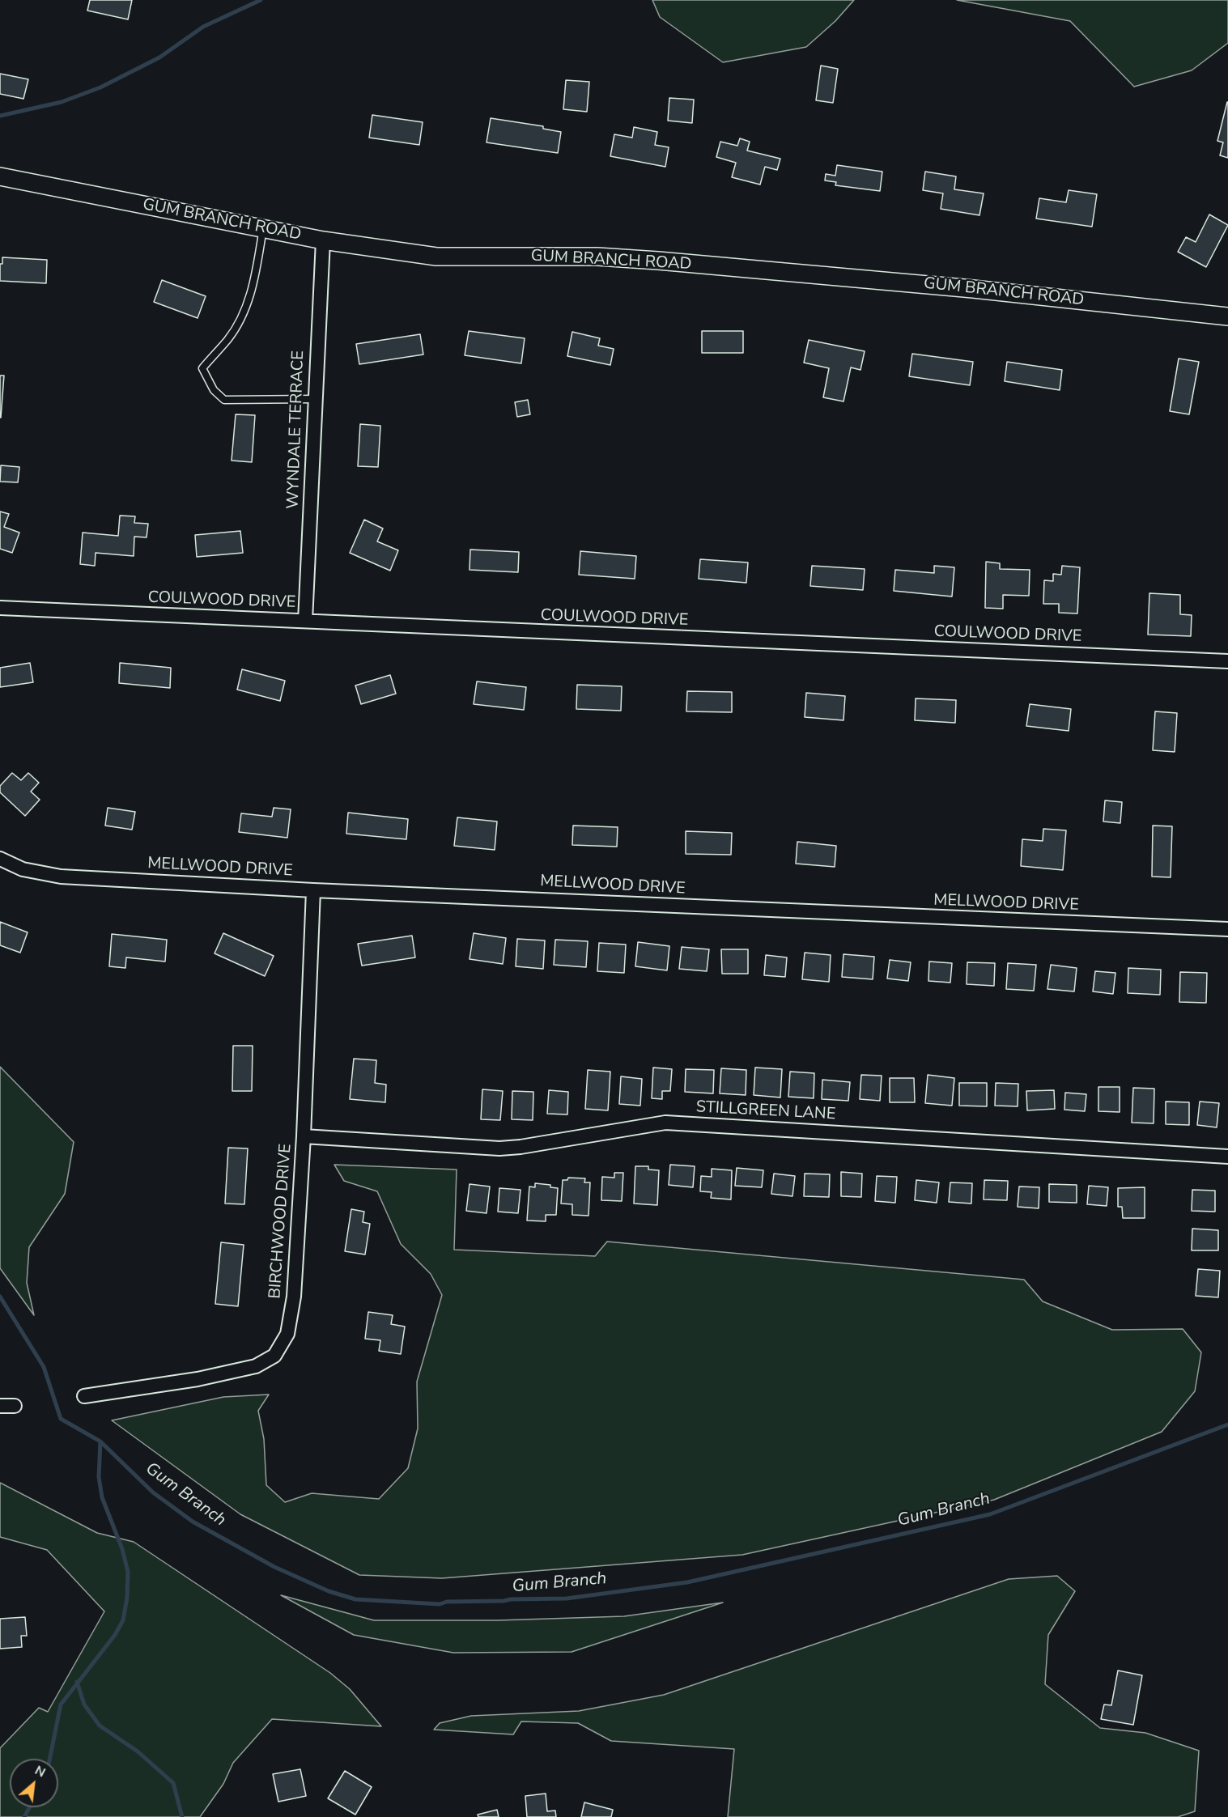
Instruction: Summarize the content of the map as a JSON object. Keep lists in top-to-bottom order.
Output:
{
  "streets": {
    "street": [
      "GUM BRANCH ROAD",
      "WYNDALE TERRACE",
      "COULWOOD DRIVE",
      "MELLWOOD DRIVE",
      "STILLGREEN LANE",
      "BIRCHWOOD DRIVE"
    ]
  },
  "crossings": [
    ["GUM BRANCH ROAD", "WYNDALE TERRACE"],
    ["WYNDALE TERRACE", "COULWOOD DRIVE"],
    ["MELLWOOD DRIVE", "BIRCHWOOD DRIVE"],
    ["STILLGREEN LANE", "BIRCHWOOD DRIVE"]
  ],
  "water": ["Gum Branch"],
  "north": "top right"
}
